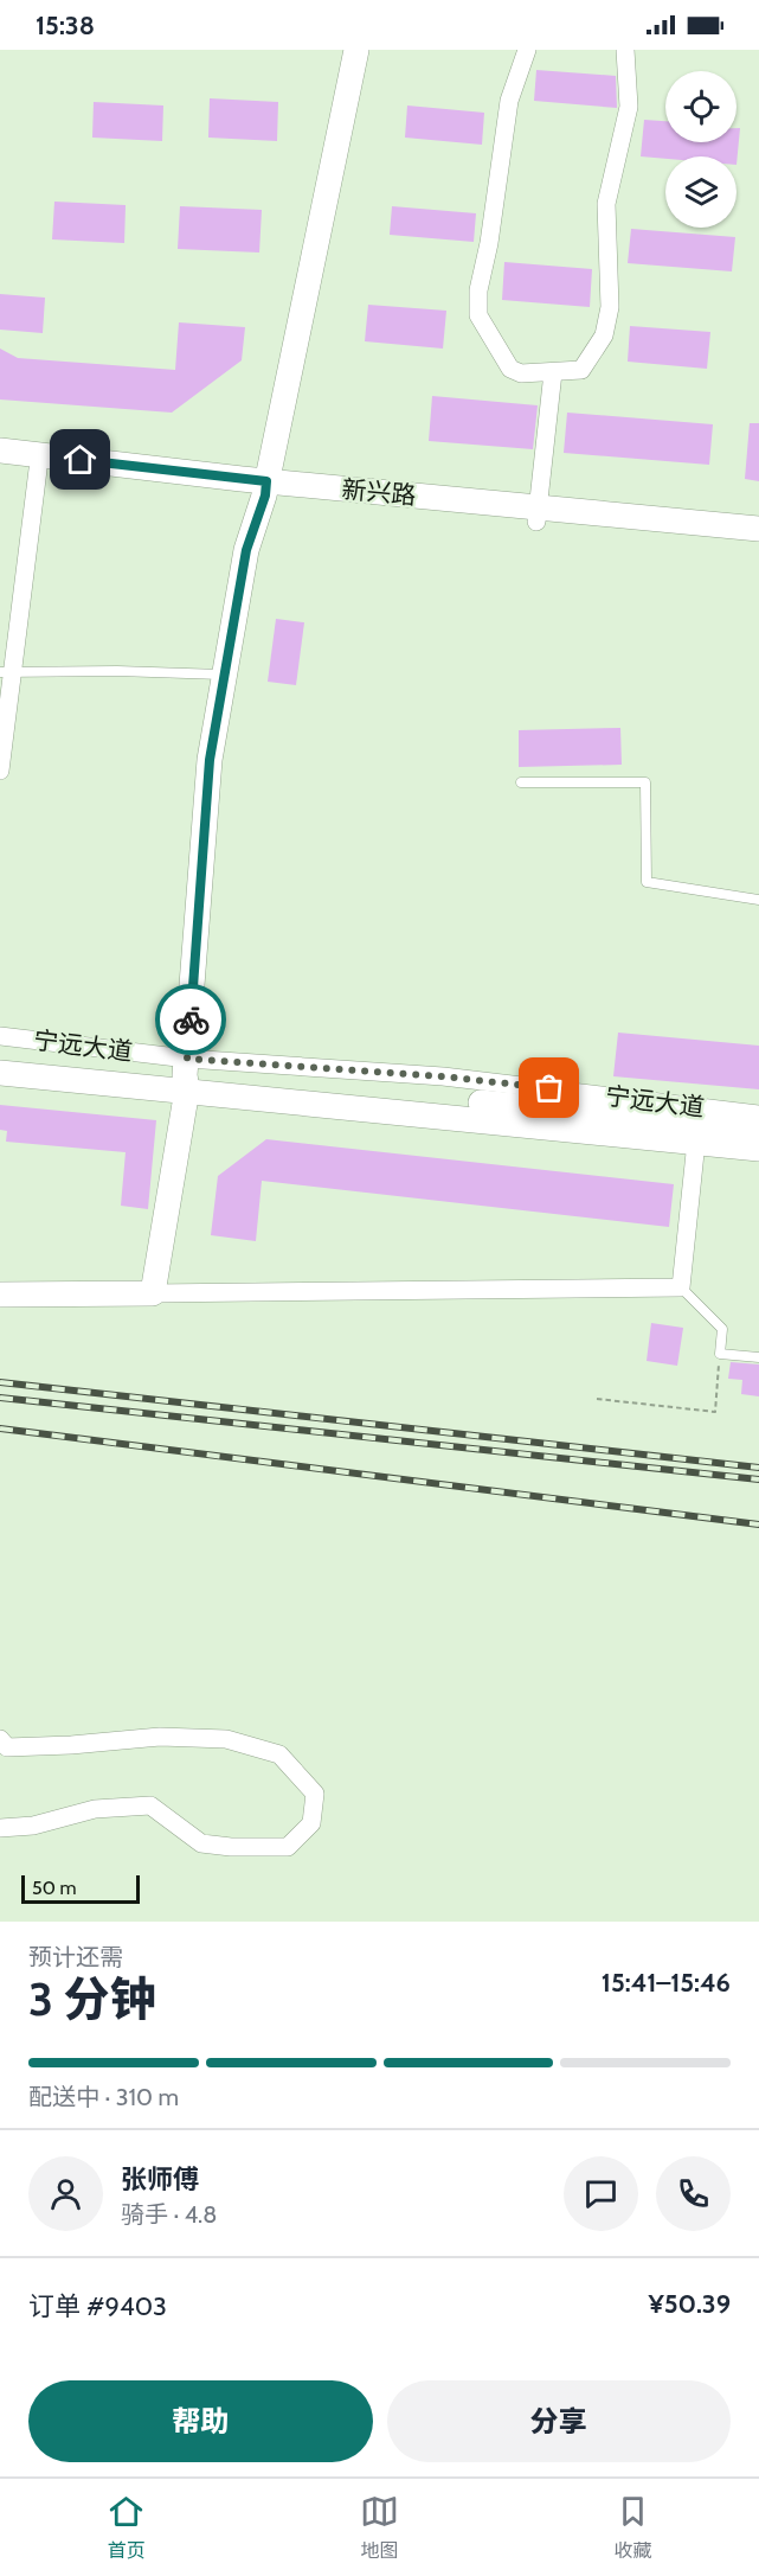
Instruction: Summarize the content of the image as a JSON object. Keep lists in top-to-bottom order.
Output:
{
  "streets": {
    "main road": ["新兴路", "宁远大道"]
  },
  "scale_bar": "50 m",
  "page": {
    "status": "15:38",
    "scale": "50 m",
    "heading": ["3 分钟", "预计还需", "15:41–15:46"],
    "panel": [
      "张师傅",
      "骑手 · 4.8",
      "订单 #9403",
      "¥50.39"
    ],
    "bar": "配送中 · 310 m",
    "buttons": ["帮助", "分享"],
    "tabs": ["首页", "地图", "收藏"]
  }
}
